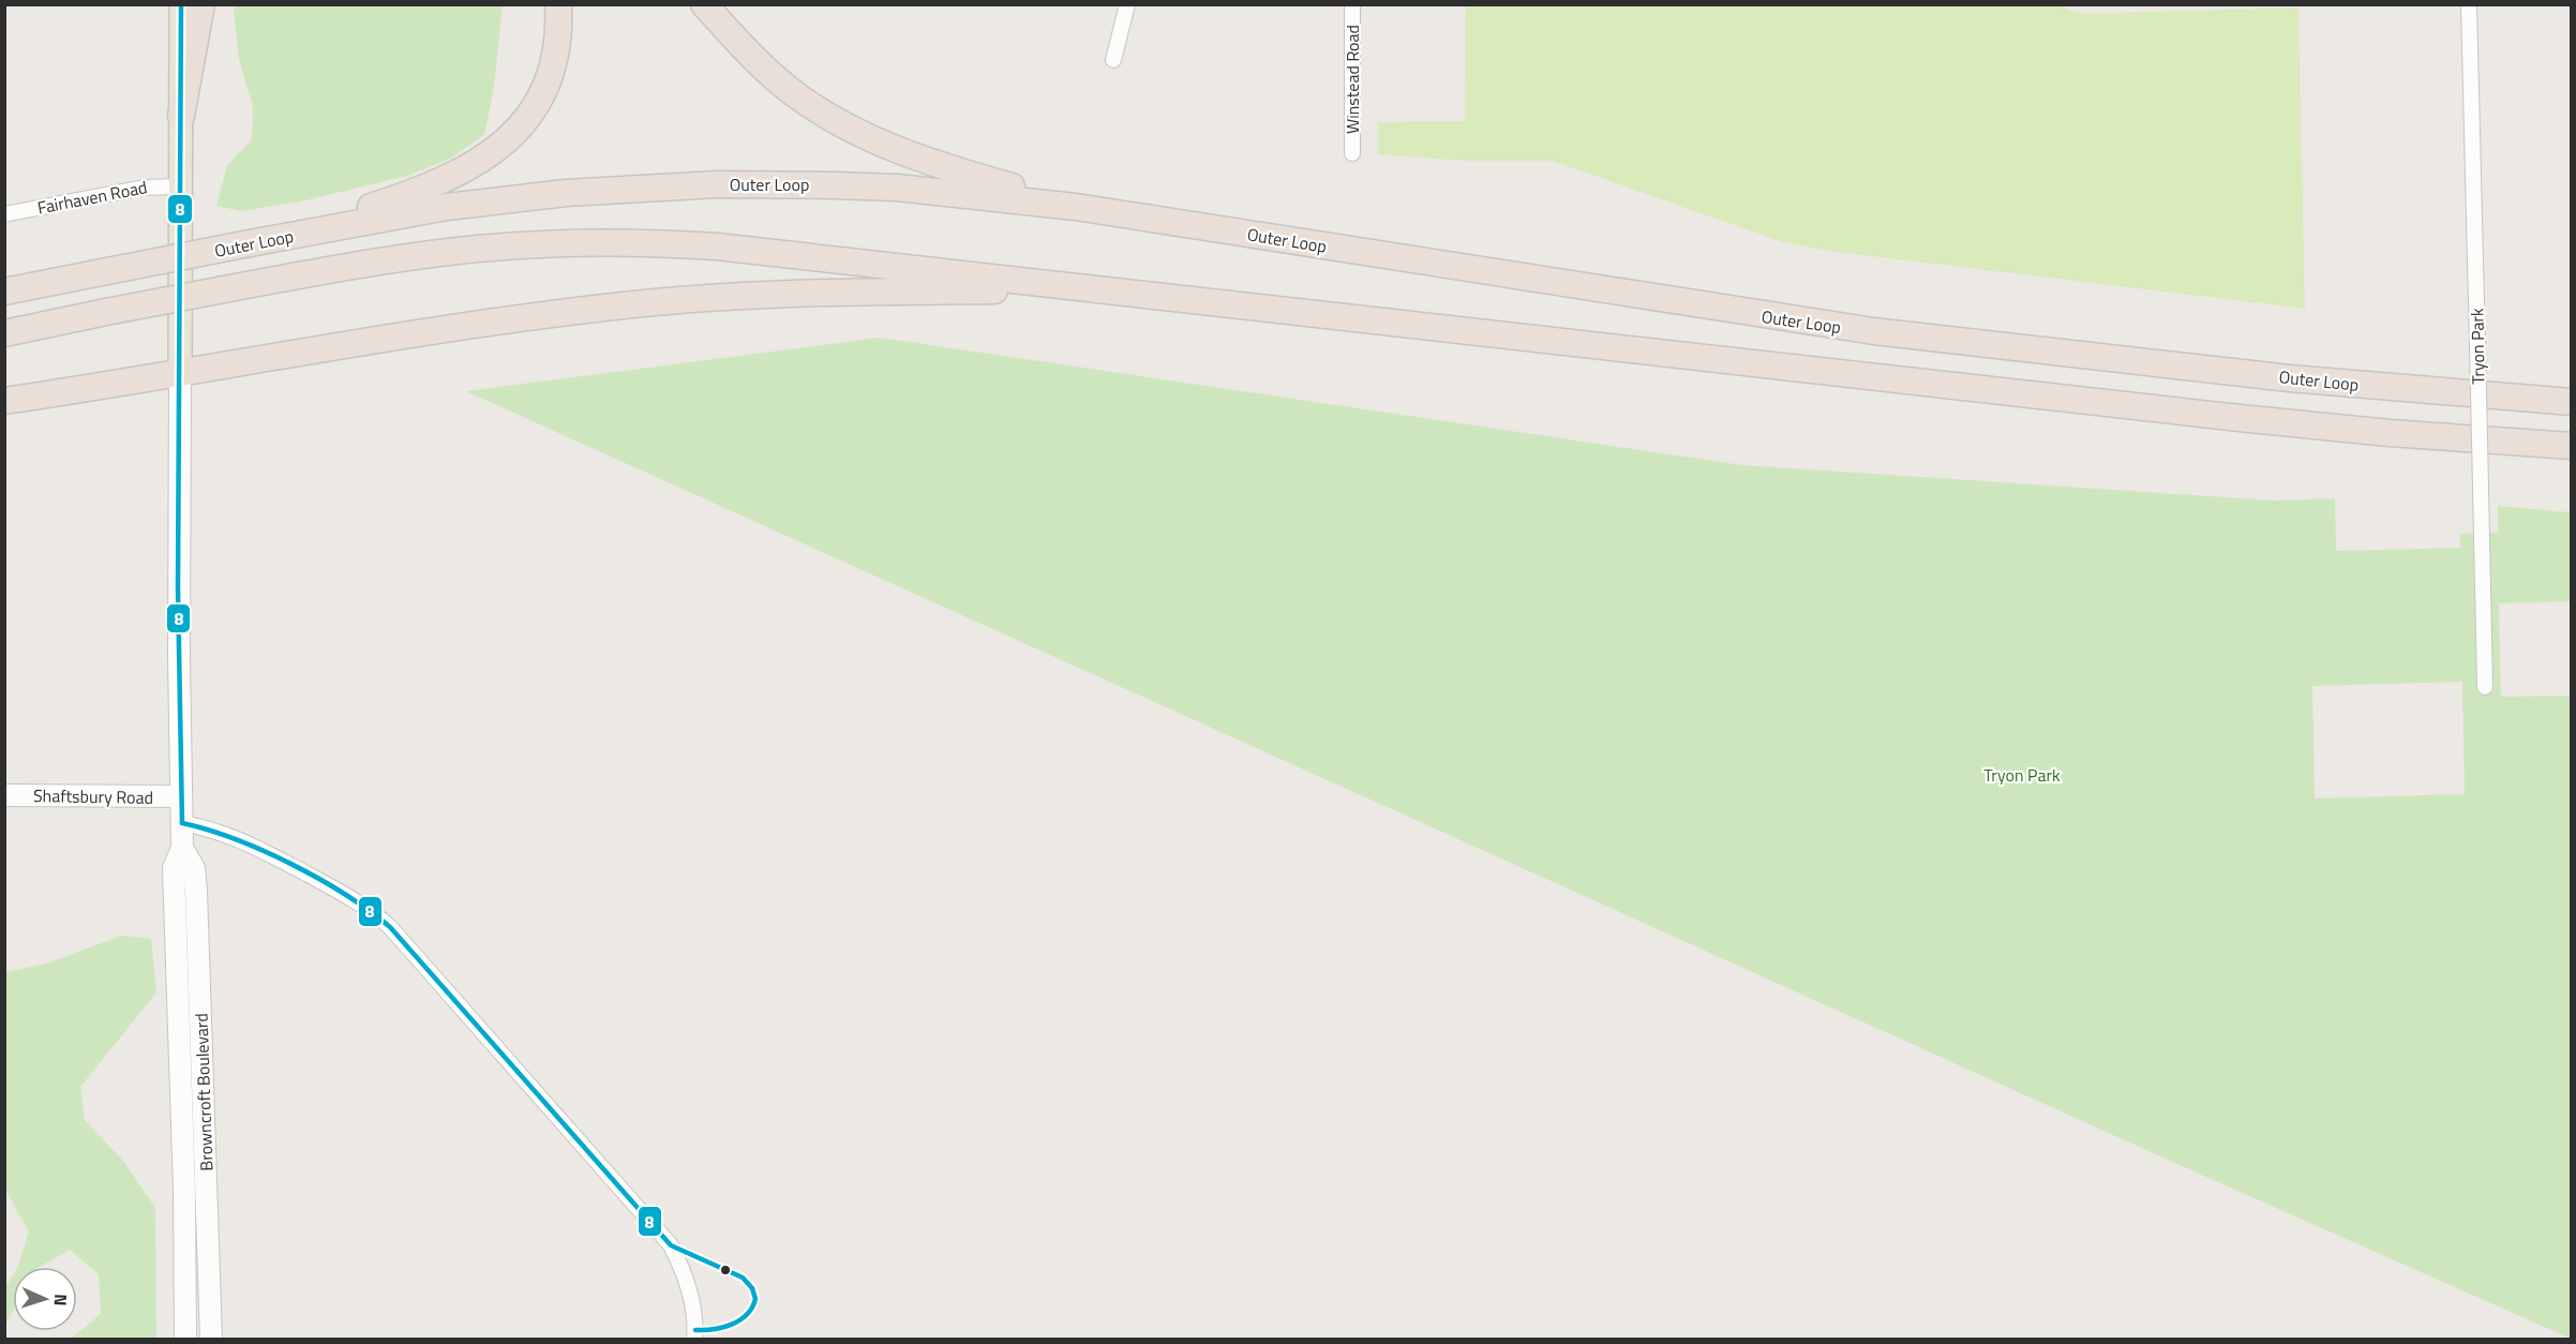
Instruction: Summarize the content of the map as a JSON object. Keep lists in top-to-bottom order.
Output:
{
  "streets": {
    "highway": ["Outer Loop"],
    "main road": ["Shaftsbury Road", "Browncroft Boulevard"],
    "street": ["Winstead Road", "Fairhaven Road", "Tryon Park"]
  },
  "crossings": [
    ["Fairhaven Road", "Browncroft Boulevard"],
    ["Shaftsbury Road", "Browncroft Boulevard"]
  ],
  "parks": ["Tryon Park"],
  "lines": ["transit line 8"],
  "north": "right"
}
